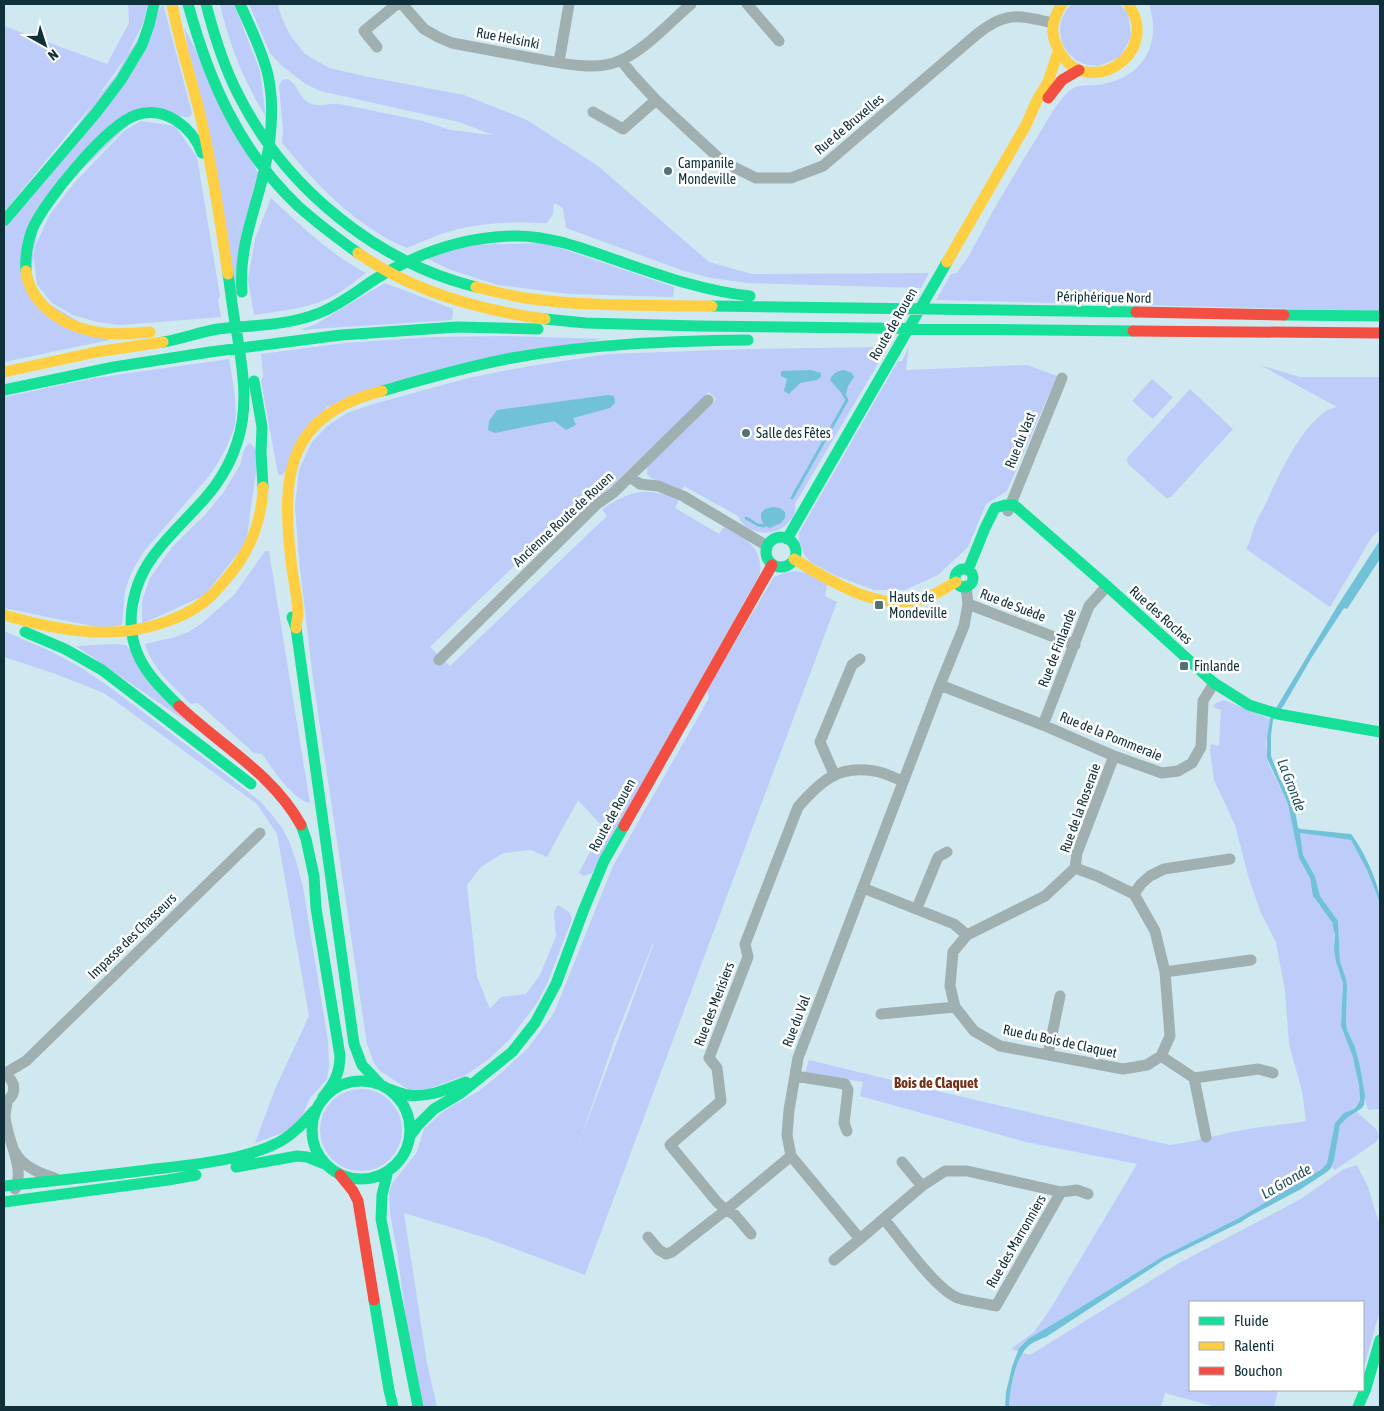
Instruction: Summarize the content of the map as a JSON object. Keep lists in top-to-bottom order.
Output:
{
  "streets": {
    "main road": ["Périphérique Nord", "Route de Rouen", "Rue des Roches"],
    "street": [
      "Rue Helsinki",
      "Rue de Bruxelles",
      "Rue du Vast",
      "Ancienne Route de Rouen",
      "Rue de Suède",
      "Rue de Finlande",
      "Rue de la Pommeraie",
      "Rue de la Roseraie",
      "Impasse des Chasseurs",
      "Rue des Merisiers",
      "Rue du Val",
      "Rue du Bois de Claquet",
      "Rue des Marronniers"
    ]
  },
  "crossings": [
    ["Rue Helsinki", "Rue de Bruxelles"],
    ["Rue du Vast", "Rue des Roches"],
    ["Rue de Suède", "Rue de Finlande"],
    ["Rue de Suède", "Rue du Val"],
    ["Rue des Roches", "Rue de Finlande"],
    ["Rue des Roches", "Rue de la Pommeraie"],
    ["Rue de Finlande", "Rue de la Pommeraie"],
    ["Rue de la Pommeraie", "Rue de la Roseraie"],
    ["Rue de la Pommeraie", "Rue du Val"],
    ["Rue de la Roseraie", "Rue du Bois de Claquet"],
    ["Rue des Merisiers", "Rue du Val"]
  ],
  "districts": ["Bois de Claquet"],
  "water": ["La Gronde"],
  "places": {
    "other": ["Campanile Mondeville", "Salle des Fêtes"],
    "transit": ["Hauts de Mondeville", "Finlande"]
  },
  "legend": ["Fluide", "Ralenti", "Bouchon"],
  "north": "bottom right"
}
